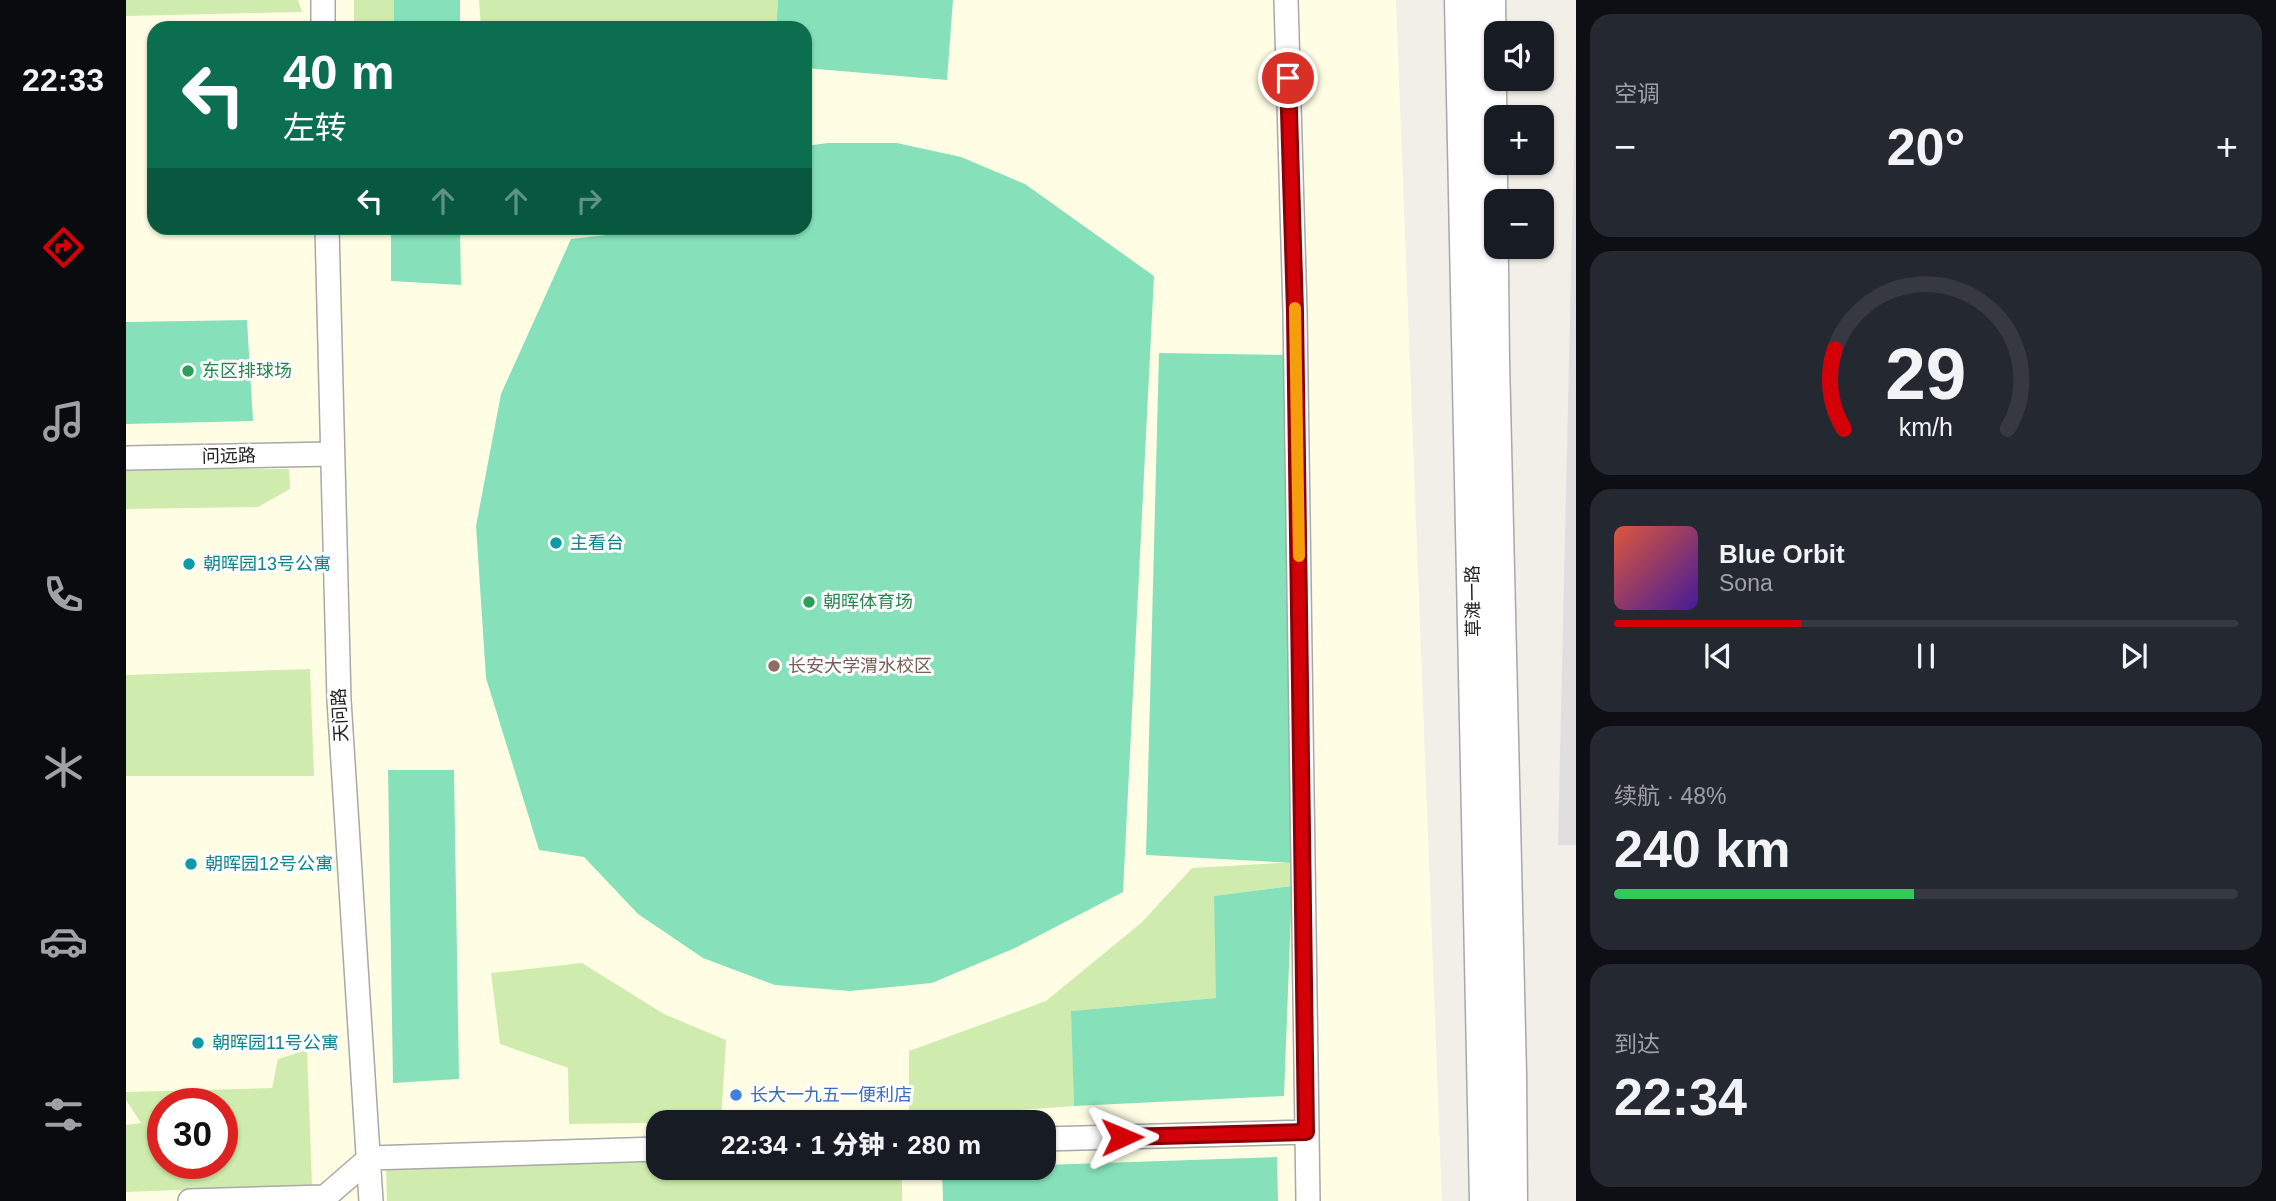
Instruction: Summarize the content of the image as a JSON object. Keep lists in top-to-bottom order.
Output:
{
  "streets": {
    "street": ["问远路", "草滩一路", "天问路"]
  },
  "crossings": [
    ["问远路", "天问路"]
  ],
  "places": [
    "东区排球场",
    "主看台",
    "朝晖园13号公寓",
    "朝晖体育场",
    "长安大学渭水校区",
    "朝晖园12号公寓",
    "朝晖园11号公寓",
    "长大一九五一便利店"
  ],
  "page": {
    "tabs": "22:33",
    "tile": [
      "空调",
      ["续航 · 48%", "240 km"],
      ["到达", "22:34"]
    ],
    "map_buttons": ["+", "−"],
    "turn": ["40 m", "左转"],
    "heat": ["−", "20°", "+"],
    "song": ["Blue Orbit", "Sona"],
    "limit": "30",
    "trip": "22:34 · 1 分钟 · 280 m",
    "gauge": ["29", "km/h"]
  }
}
